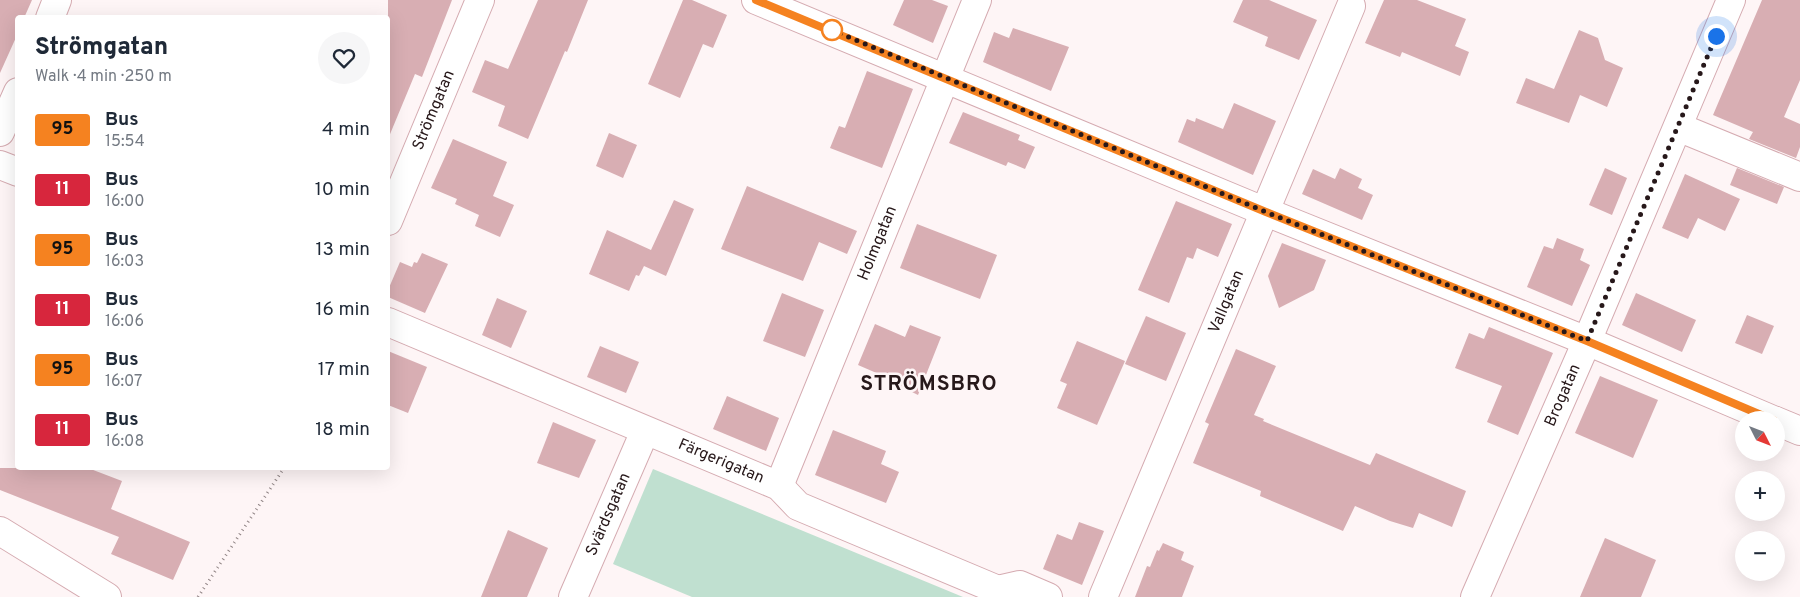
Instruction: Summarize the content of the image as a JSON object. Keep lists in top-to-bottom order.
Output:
{
  "streets": {
    "street": [
      "Strömgatan",
      "Holmgatan",
      "Vallgatan",
      "Brogatan",
      "Färgerigatan",
      "Svärdsgatan"
    ]
  },
  "crossings": [
    ["Holmgatan", "Färgerigatan"],
    ["Färgerigatan", "Svärdsgatan"]
  ],
  "districts": ["STRÖMSBRO"],
  "lines": ["bus line 95"],
  "north": "bottom right",
  "page": {
    "heading": ["Strömgatan", "Walk · 4 min · 250 m"],
    "list": [
      {
        "mark": "95",
        "name": "Bus",
        "note": "15:54",
        "value": "4 min"
      },
      {
        "mark": "11",
        "name": "Bus",
        "note": "16:00",
        "value": "10 min"
      },
      {
        "mark": "95",
        "name": "Bus",
        "note": "16:03",
        "value": "13 min"
      },
      {
        "mark": "11",
        "name": "Bus",
        "note": "16:06",
        "value": "16 min"
      },
      {
        "mark": "95",
        "name": "Bus",
        "note": "16:07",
        "value": "17 min"
      },
      {
        "mark": "11",
        "name": "Bus",
        "note": "16:08",
        "value": "18 min"
      }
    ],
    "map_buttons": ["+", "−"]
  }
}
